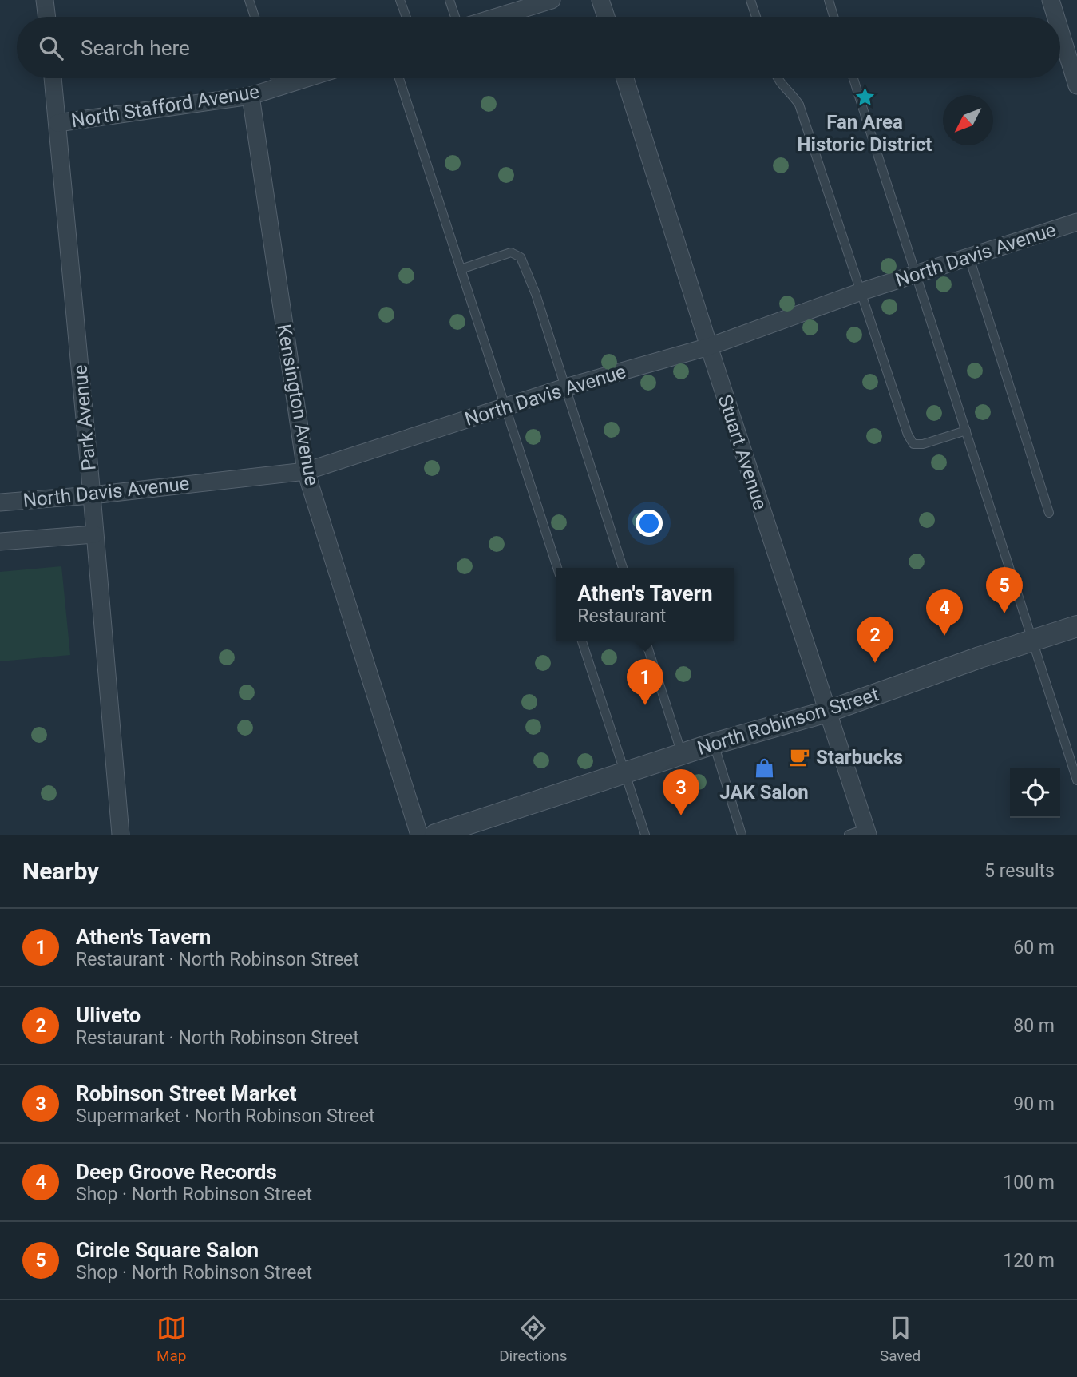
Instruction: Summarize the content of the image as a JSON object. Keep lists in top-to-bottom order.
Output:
{
  "streets": {
    "street": [
      "North Stafford Avenue",
      "North Davis Avenue",
      "Kensington Avenue",
      "Park Avenue",
      "Stuart Avenue",
      "North Robinson Street"
    ]
  },
  "crossings": [
    ["North Stafford Avenue", "Kensington Avenue"],
    ["North Stafford Avenue", "Park Avenue"],
    ["North Davis Avenue", "Kensington Avenue"],
    ["North Davis Avenue", "Park Avenue"],
    ["North Davis Avenue", "Stuart Avenue"],
    ["Stuart Avenue", "North Robinson Street"]
  ],
  "places": {
    "place": ["Fan Area Historic District"],
    "cafe": ["Starbucks"],
    "shop": ["JAK Salon"]
  },
  "north": "bottom left",
  "page": {
    "search": "Search here",
    "pins": [
      "5",
      "4",
      "2",
      "1",
      "3"
    ],
    "popup": ["Athen's Tavern", "Restaurant"],
    "heading": ["Nearby", "5 results"],
    "list": [
      {
        "mark": "1",
        "name": "Athen's Tavern",
        "note": "Restaurant · North Robinson Street",
        "value": "60 m"
      },
      {
        "mark": "2",
        "name": "Uliveto",
        "note": "Restaurant · North Robinson Street",
        "value": "80 m"
      },
      {
        "mark": "3",
        "name": "Robinson Street Market",
        "note": "Supermarket · North Robinson Street",
        "value": "90 m"
      },
      {
        "mark": "4",
        "name": "Deep Groove Records",
        "note": "Shop · North Robinson Street",
        "value": "100 m"
      },
      {
        "mark": "5",
        "name": "Circle Square Salon",
        "note": "Shop · North Robinson Street",
        "value": "120 m"
      }
    ],
    "nav": ["Map", "Directions", "Saved"]
  }
}
